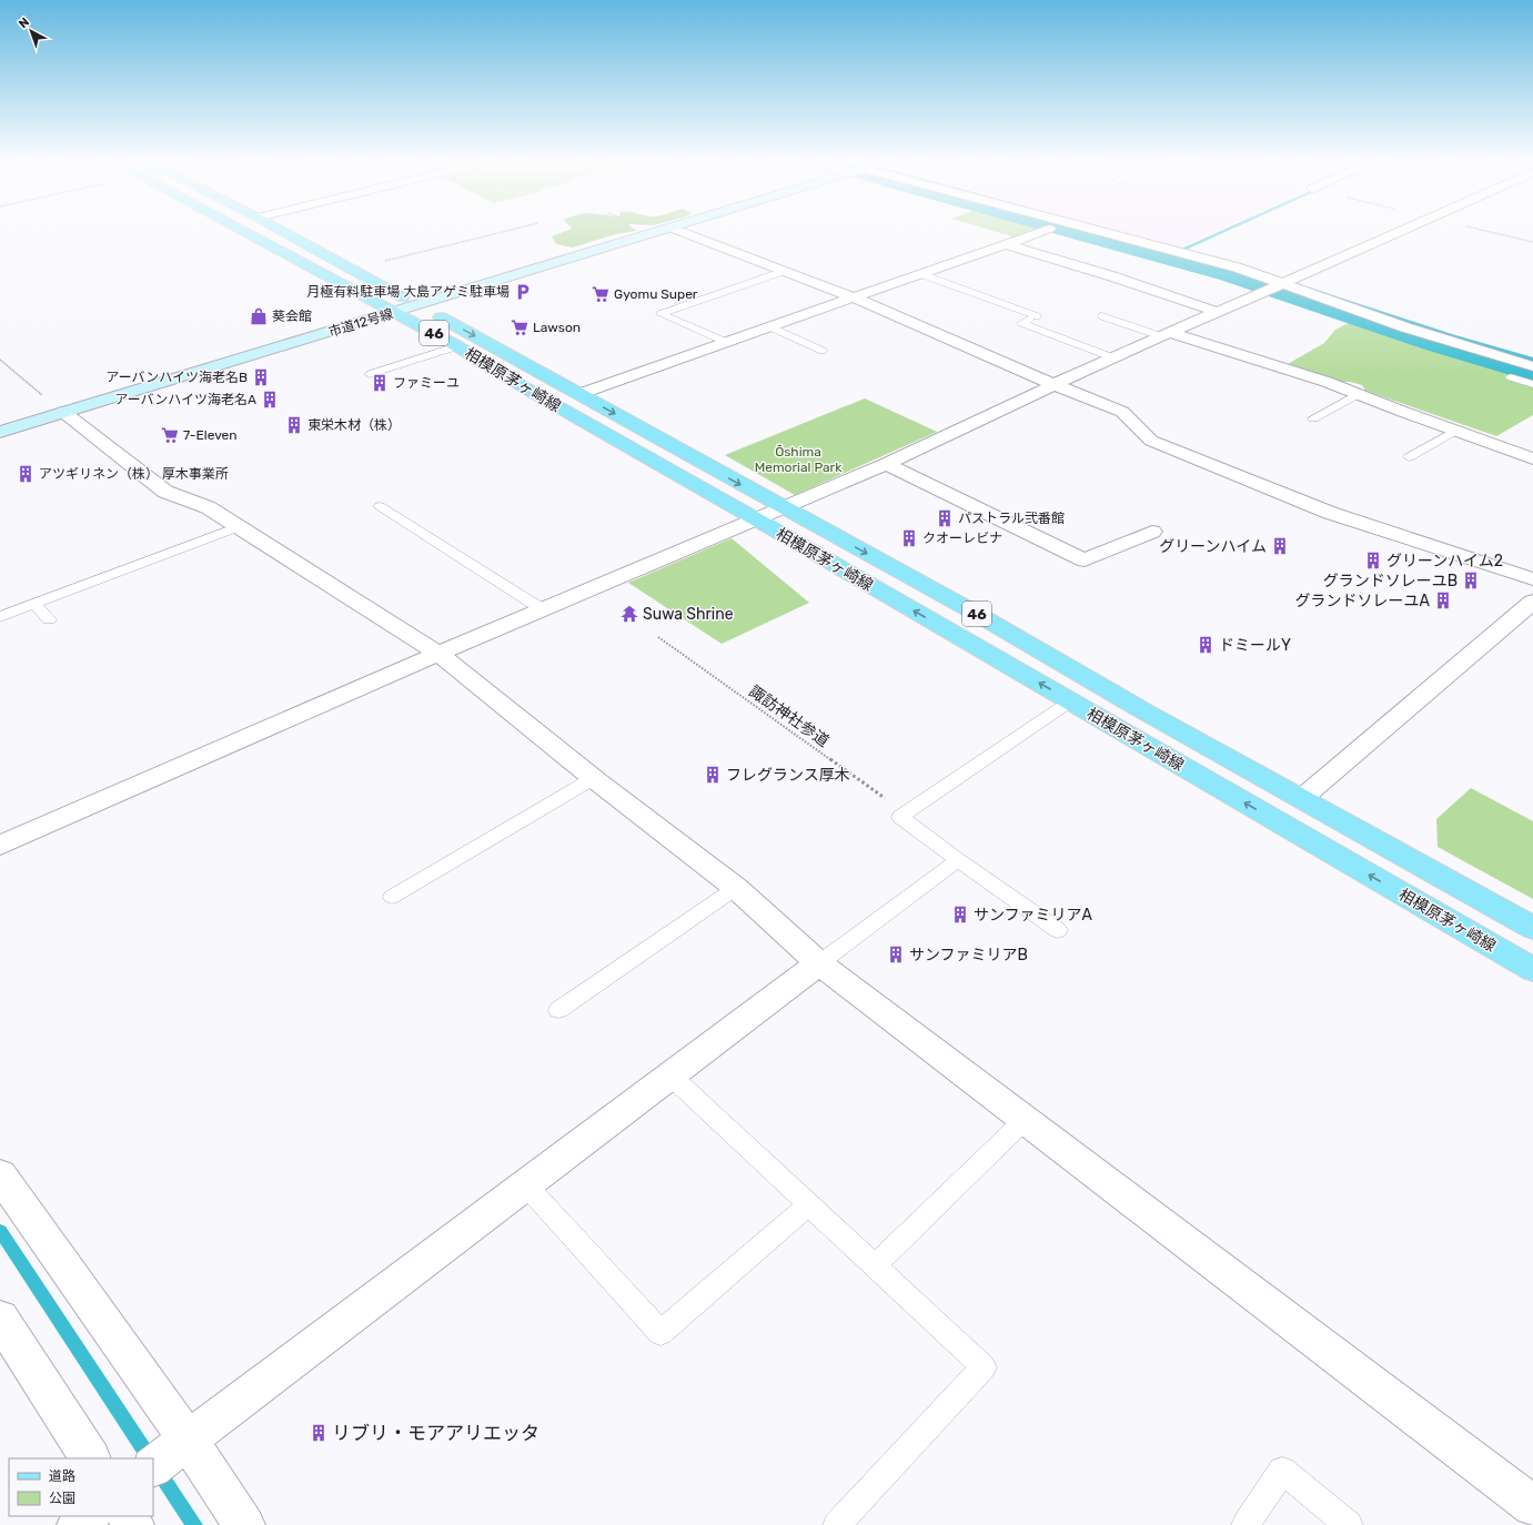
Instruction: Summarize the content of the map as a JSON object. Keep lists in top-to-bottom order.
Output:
{
  "streets": {
    "main road": ["46", "相模原茅ヶ崎線"],
    "street": ["市道12号線"],
    "path": ["諏訪神社参道"]
  },
  "crossings": [
    ["市道12号線", "相模原茅ヶ崎線"]
  ],
  "parks": ["Ōshima Memorial Park"],
  "places": {
    "parking": ["月極有料駐車場 大島アゲミ駐車場"],
    "supermarket": ["Gyomu Super", "Lawson", "7-Eleven"],
    "shop": ["葵会館"],
    "building": [
      "アーバンハイツ海老名B",
      "ファミーユ",
      "アーバンハイツ海老名A",
      "東栄木材（株）",
      "アツギリネン（株） 厚木事業所",
      "パストラル弐番館",
      "クオーレビナ",
      "グリーンハイム",
      "グリーンハイム2",
      "グランドソレーユB",
      "グランドソレーユA",
      "ドミールY",
      "フレグランス厚木",
      "サンファミリアA",
      "サンファミリアB",
      "リブリ・モアアリエッタ"
    ],
    "temple": ["Suwa Shrine"]
  },
  "legend": ["道路", "公園"],
  "north": "top left"
}
